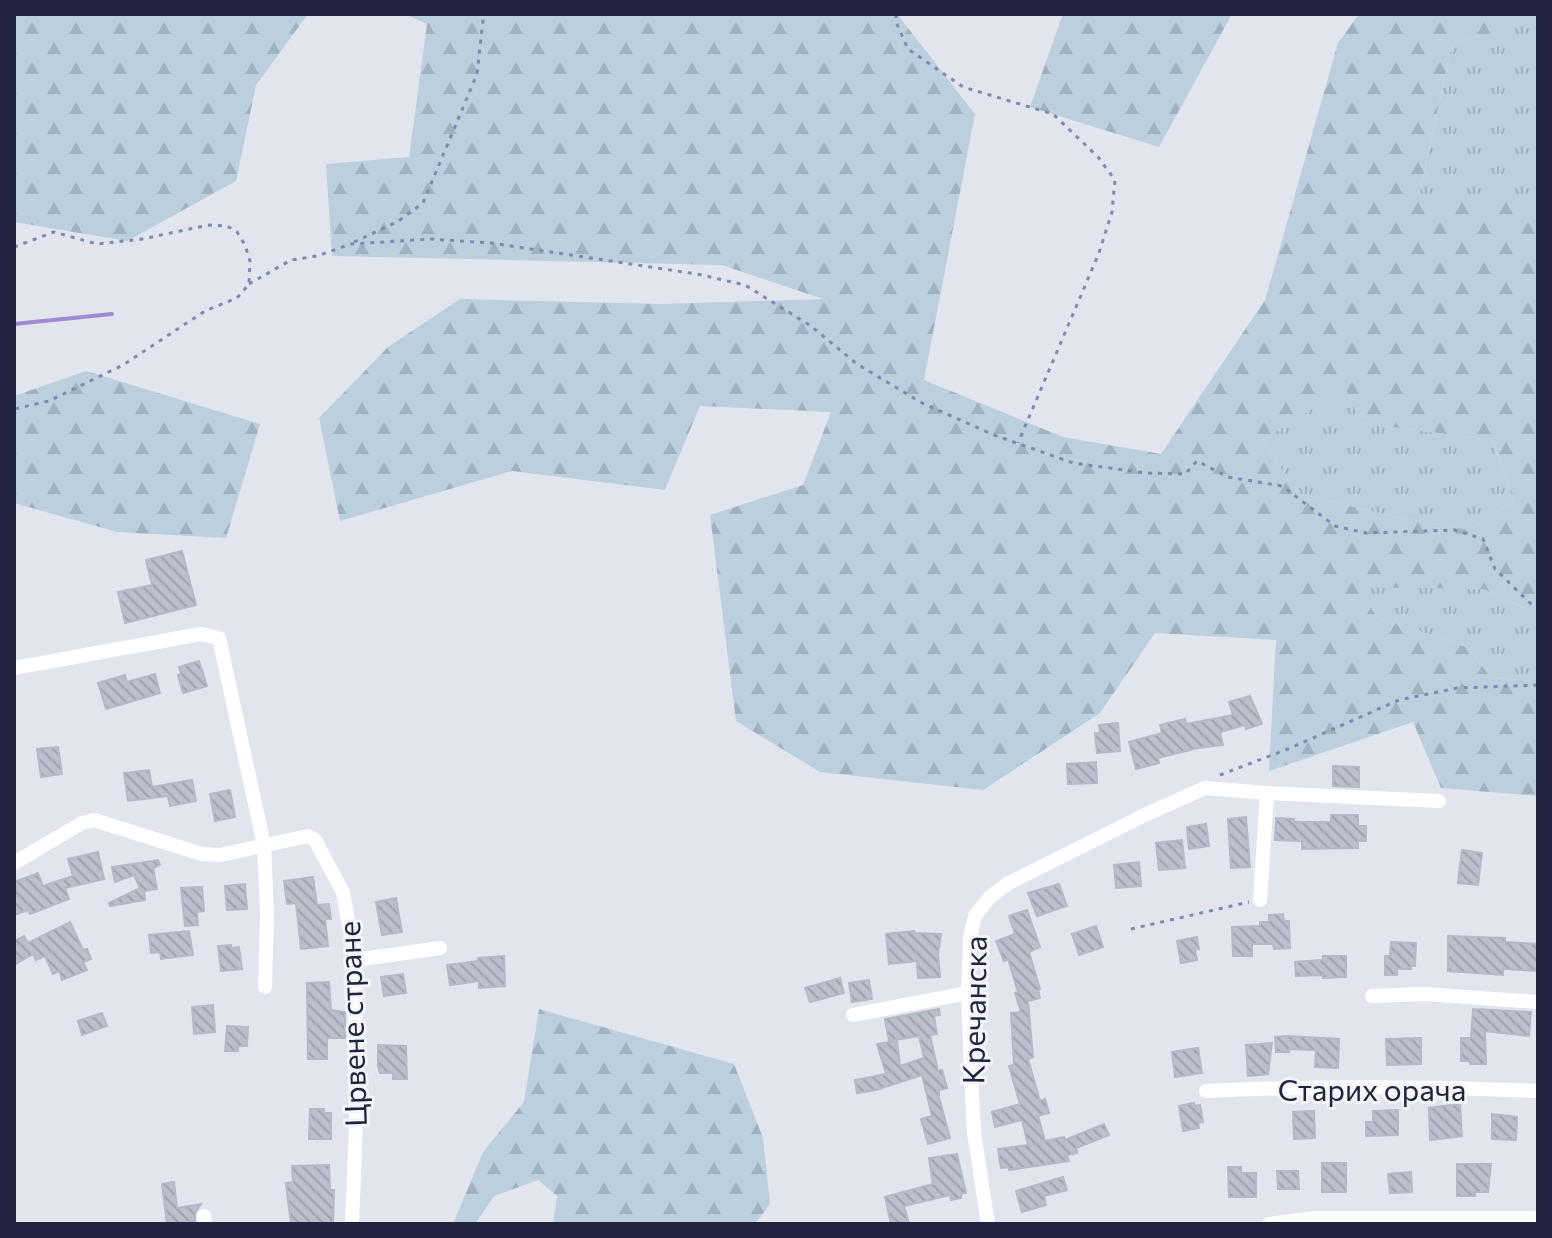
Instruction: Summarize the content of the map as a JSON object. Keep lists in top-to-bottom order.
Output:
{
  "streets": {
    "street": ["Кречанска", "Црвене стране", "Старих орача"]
  }
}
